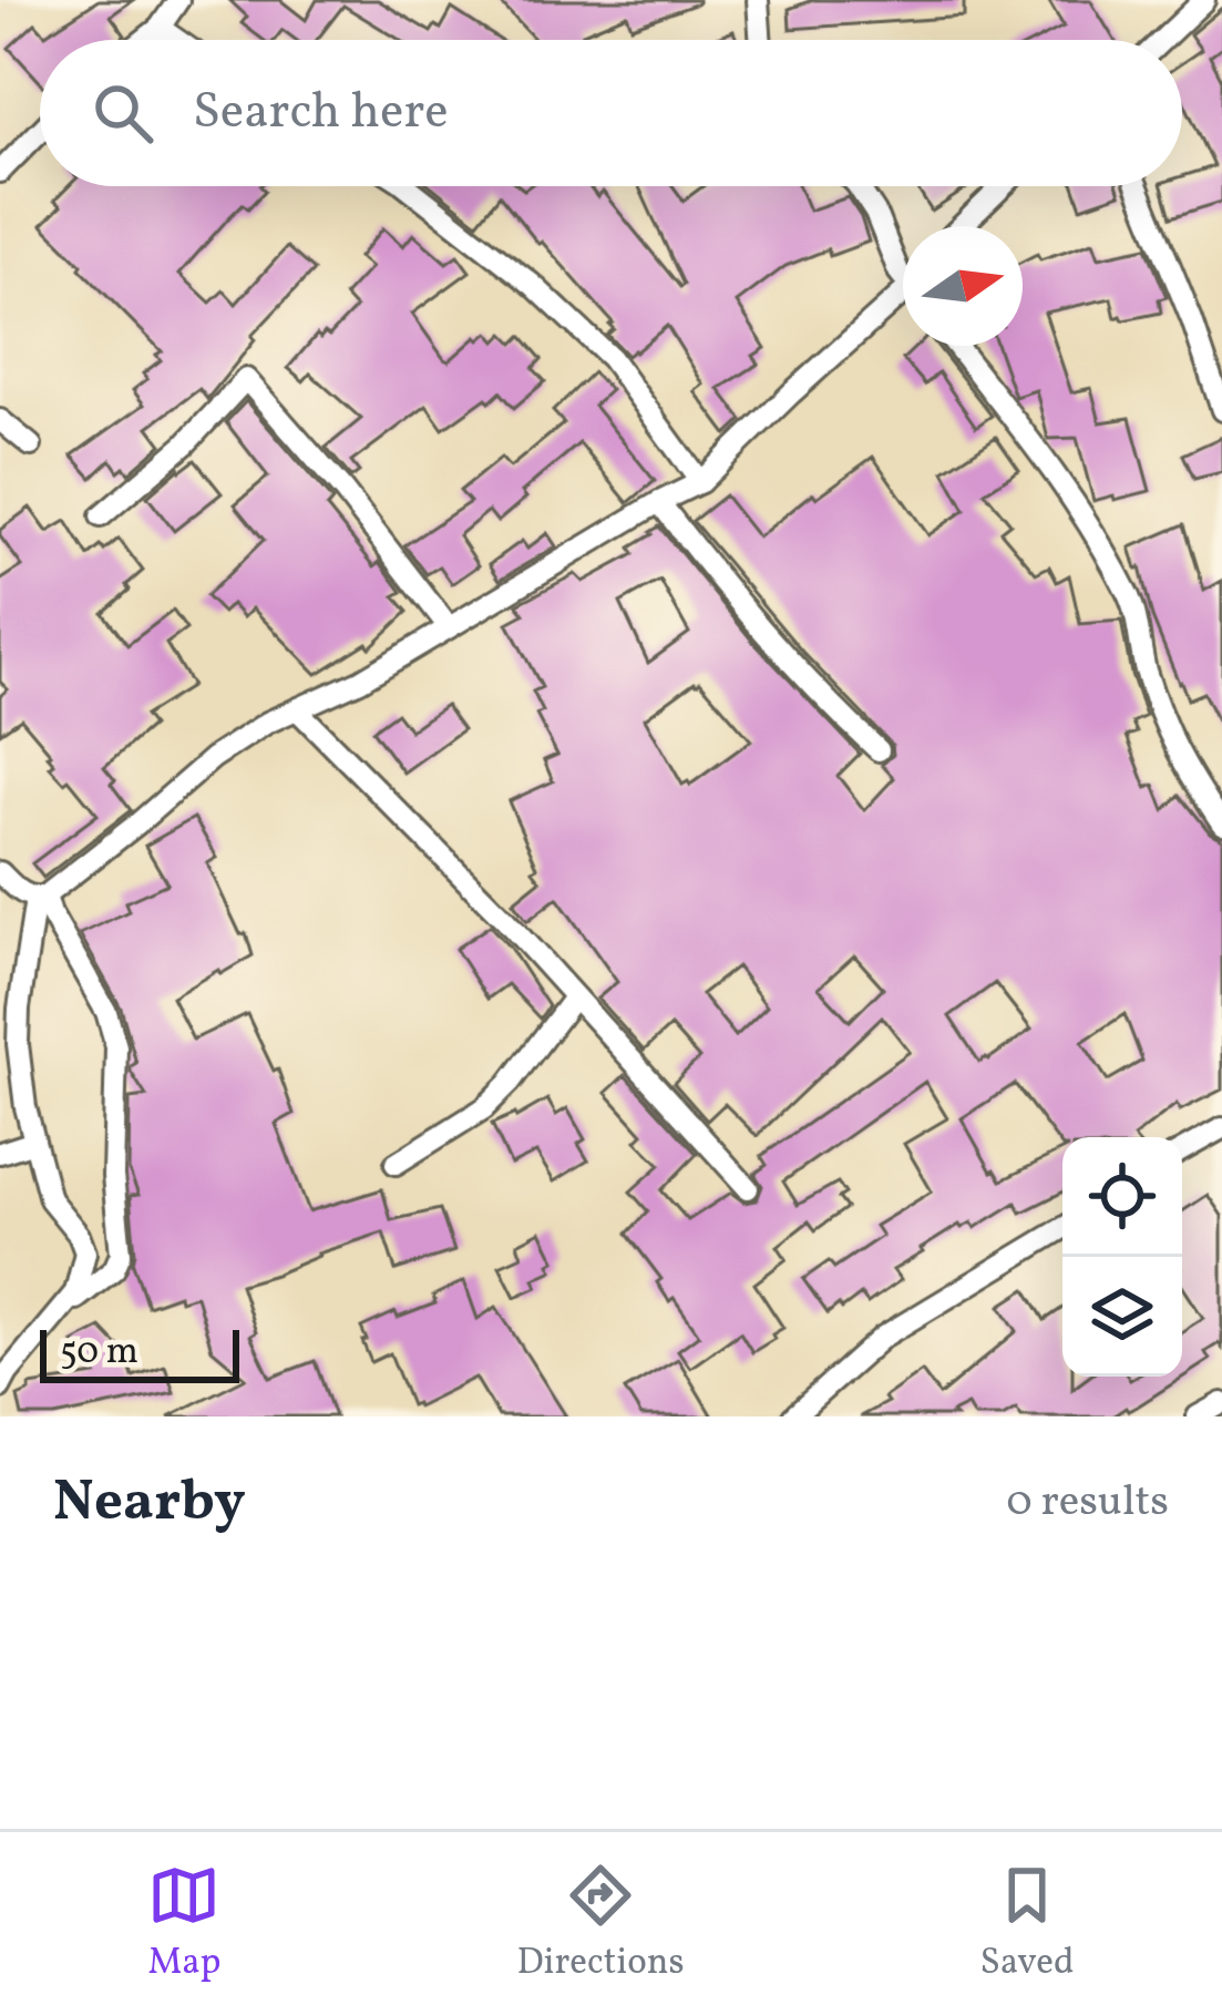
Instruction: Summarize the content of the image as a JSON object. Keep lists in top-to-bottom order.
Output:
{
  "scale_bar": "50 m",
  "north": "right",
  "page": {
    "search": "Search here",
    "scale": "50 m",
    "heading": ["Nearby", "0 results"],
    "nav": ["Map", "Directions", "Saved"]
  }
}
